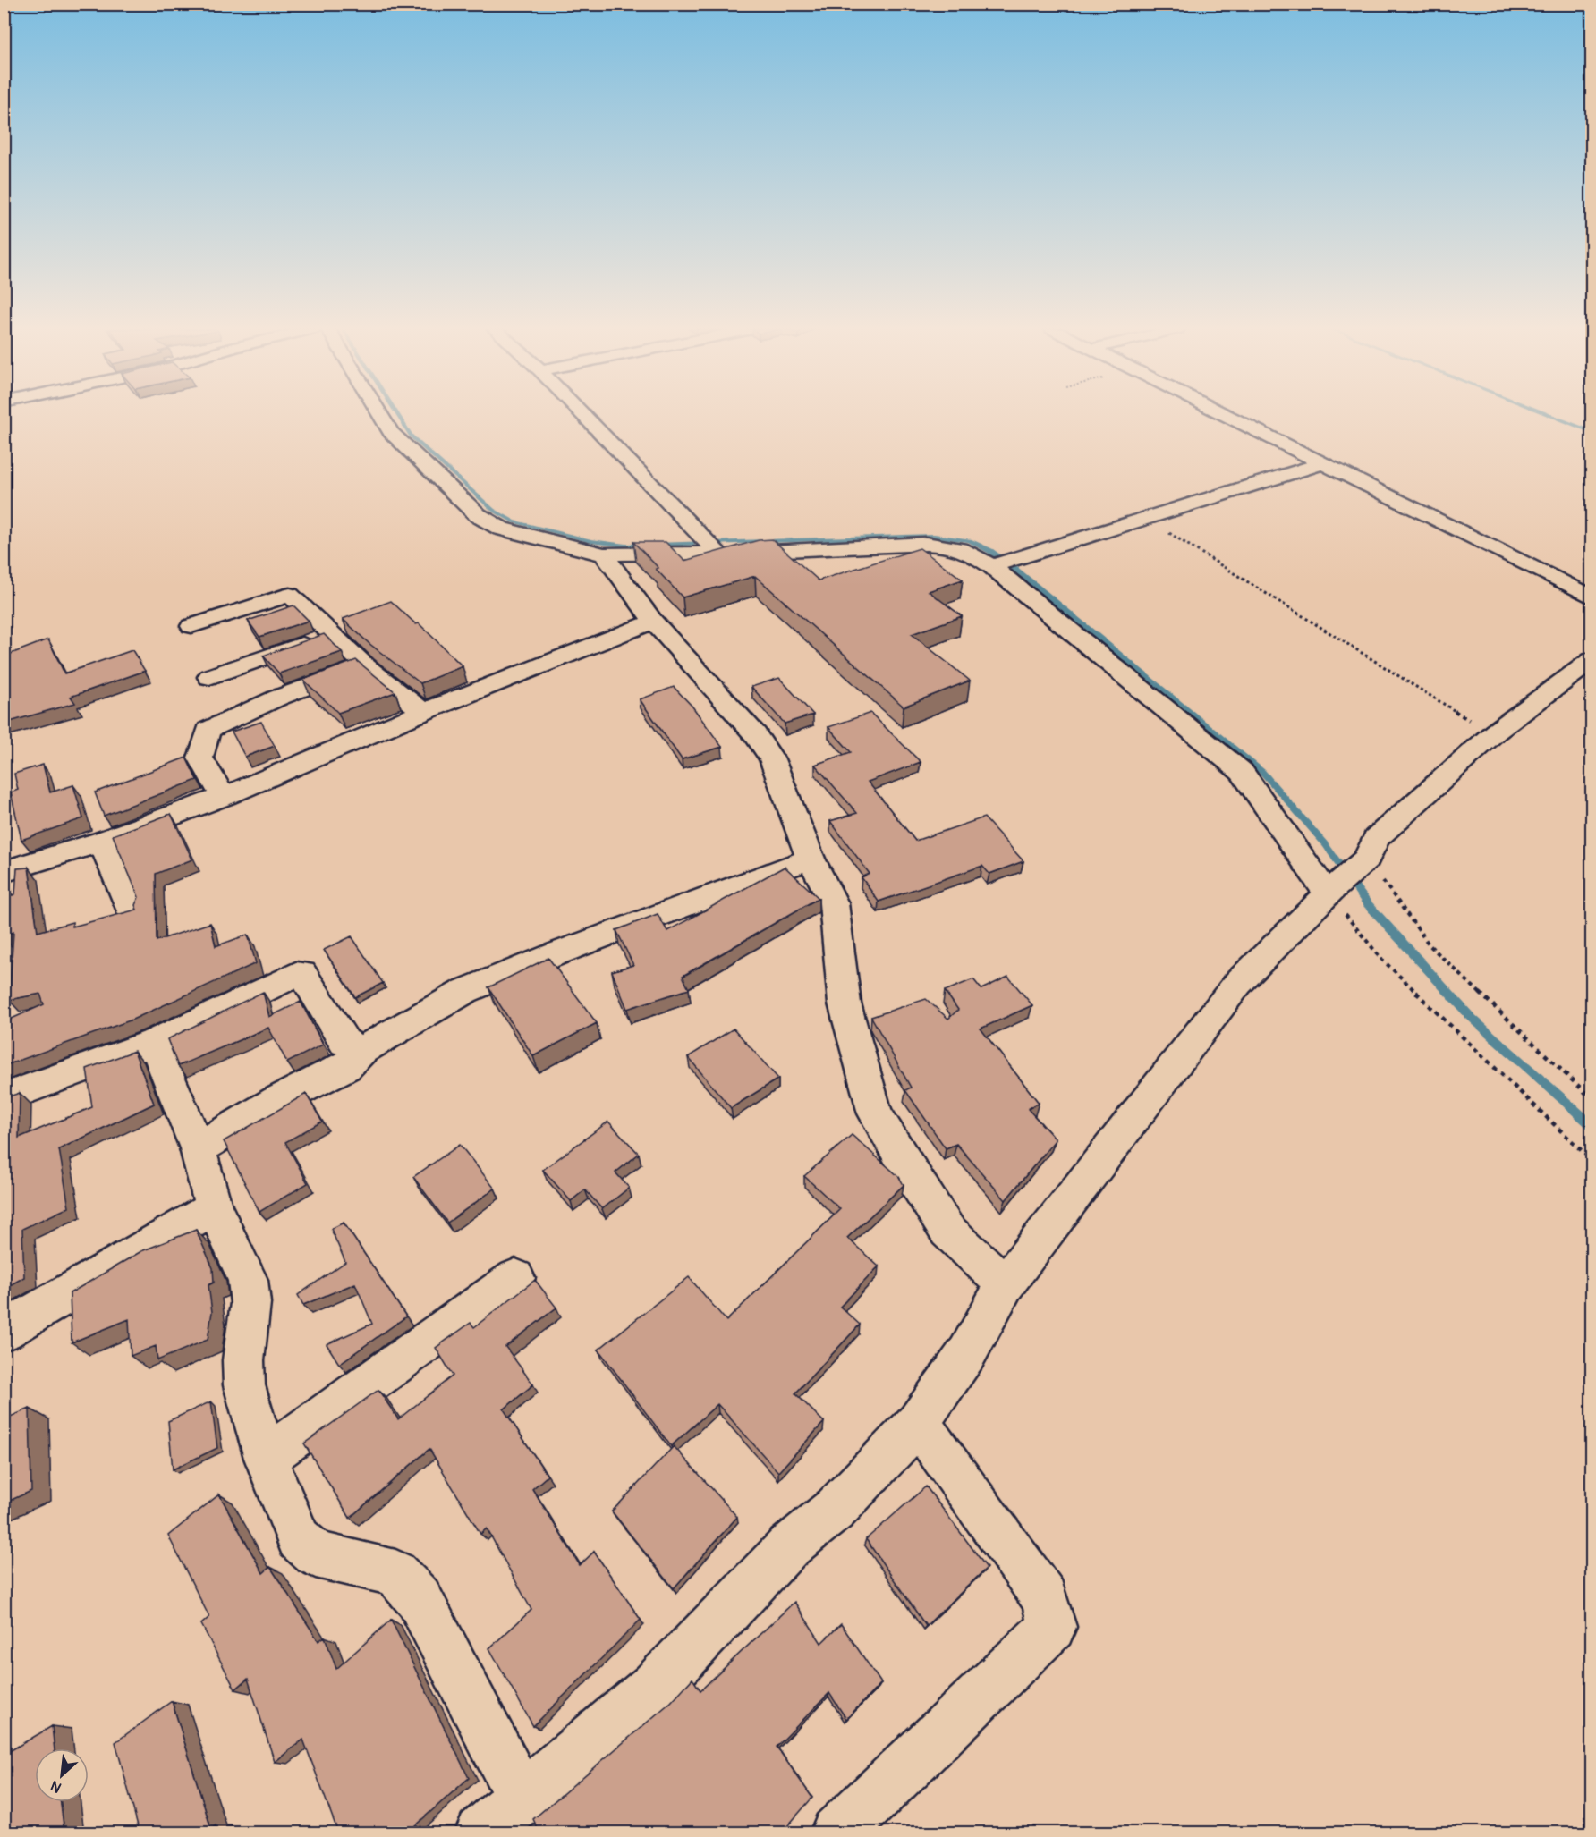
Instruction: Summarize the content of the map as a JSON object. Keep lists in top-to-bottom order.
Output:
{
  "north": "bottom left"
}
